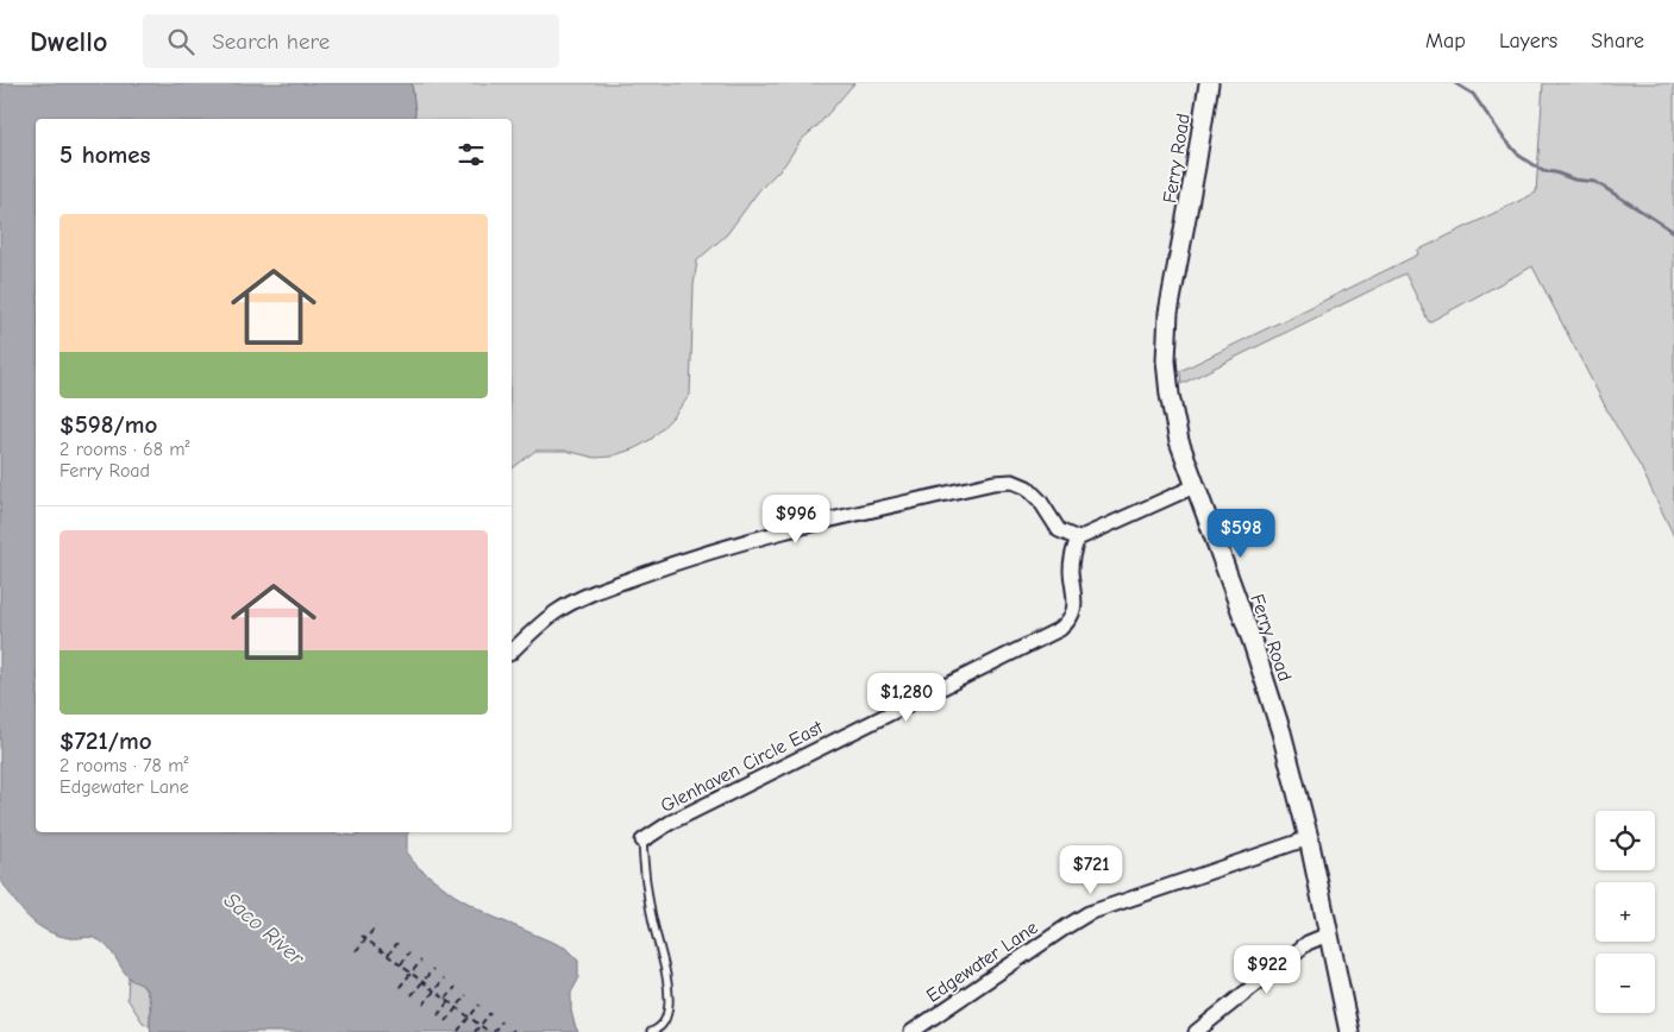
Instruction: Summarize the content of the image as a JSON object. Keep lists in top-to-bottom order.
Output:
{
  "streets": {
    "main road": ["Ferry Road"],
    "street": ["Glenhaven Circle East", "Edgewater Lane"]
  },
  "crossings": [
    ["Ferry Road", "Edgewater Lane"]
  ],
  "water": ["Saco River"],
  "page": {
    "header": "Dwello",
    "search": "Search here",
    "nav": ["Map", "Layers", "Share"],
    "heading": "5 homes",
    "list": [
      {
        "name": "$598/mo",
        "note": "2 rooms · 68 m² · Ferry Road"
      },
      {
        "name": "$721/mo",
        "note": "2 rooms · 78 m² · Edgewater Lane"
      }
    ],
    "price": [
      "$996",
      "$598",
      "$1,280",
      "$721",
      "$922"
    ],
    "map_buttons": ["+", "−"]
  }
}
